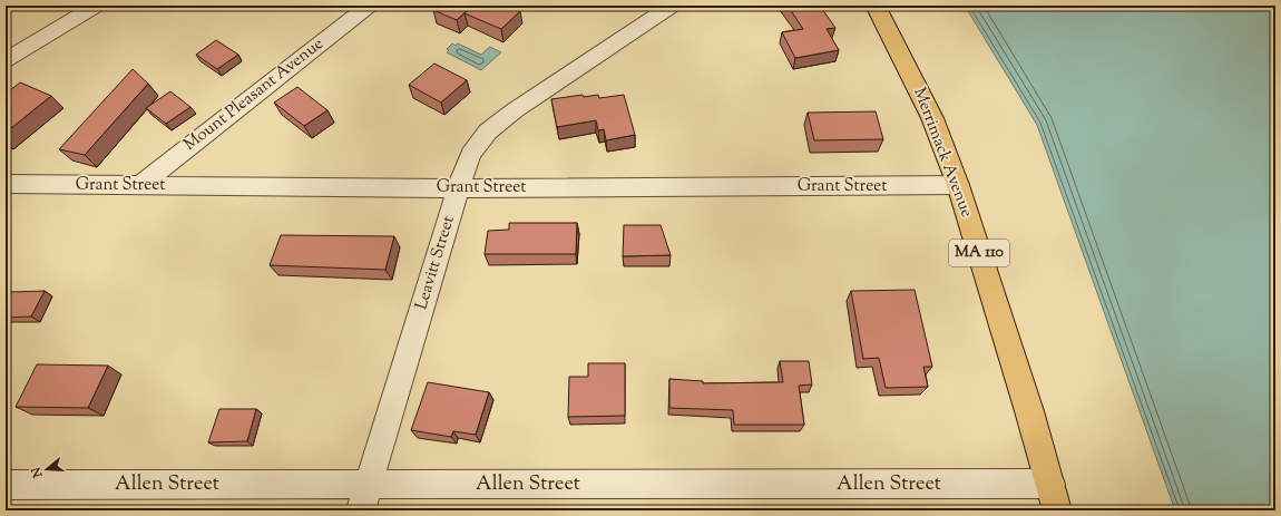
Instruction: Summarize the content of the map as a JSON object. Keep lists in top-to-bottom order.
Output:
{
  "streets": {
    "main road": ["Merrimack Avenue", "MA 110"],
    "street": [
      "Mount Pleasant Avenue",
      "Grant Street",
      "Leavitt Street",
      "Allen Street"
    ]
  },
  "crossings": [
    ["Mount Pleasant Avenue", "Grant Street"],
    ["Merrimack Avenue", "Grant Street"],
    ["Merrimack Avenue", "Allen Street"],
    ["Grant Street", "Leavitt Street"],
    ["Leavitt Street", "Allen Street"]
  ],
  "north": "left"
}
